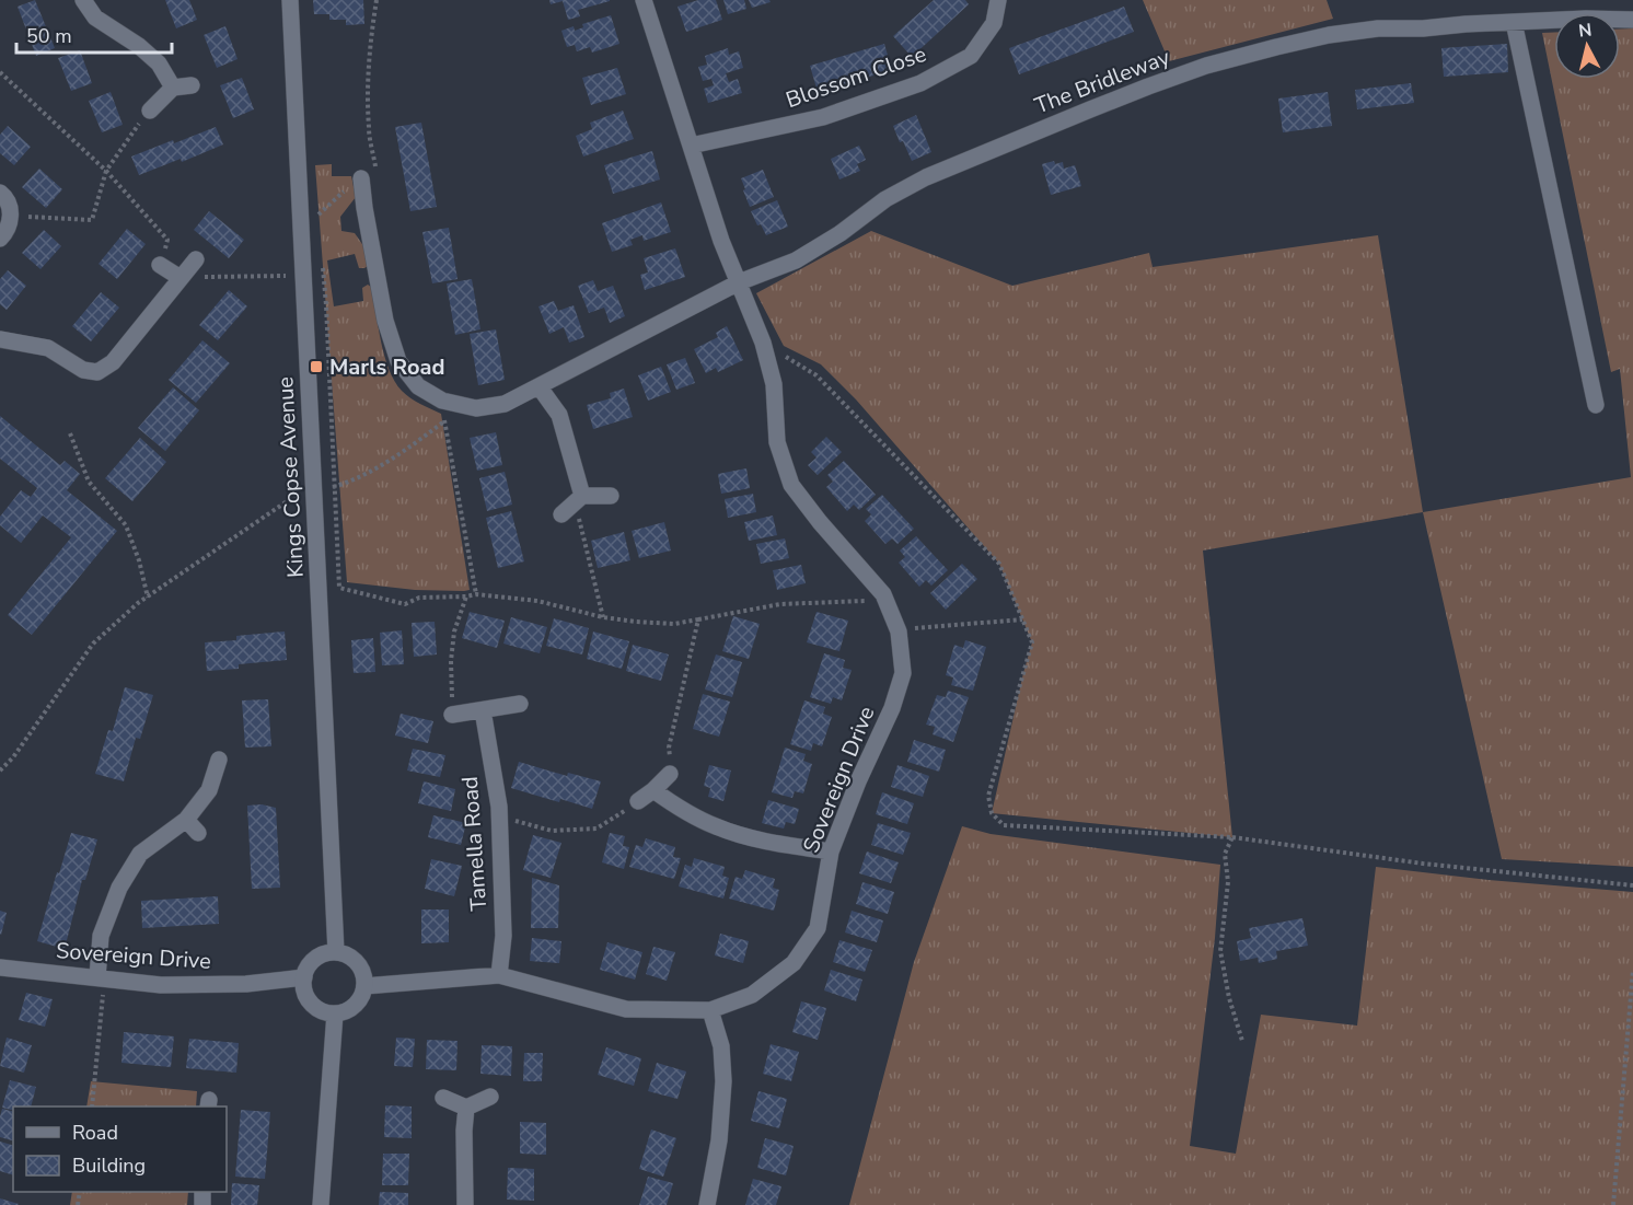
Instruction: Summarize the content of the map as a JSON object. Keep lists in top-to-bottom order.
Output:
{
  "streets": {
    "street": [
      "Blossom Close",
      "The Bridleway",
      "Kings Copse Avenue",
      "Sovereign Drive",
      "Tamella Road"
    ]
  },
  "crossings": [
    ["The Bridleway", "Sovereign Drive"],
    ["Kings Copse Avenue", "Sovereign Drive"],
    ["Sovereign Drive", "Tamella Road"]
  ],
  "places": {
    "transit": ["Marls Road"]
  },
  "legend": ["Road", "Building"],
  "scale_bar": "50 m",
  "north": "top"
}
